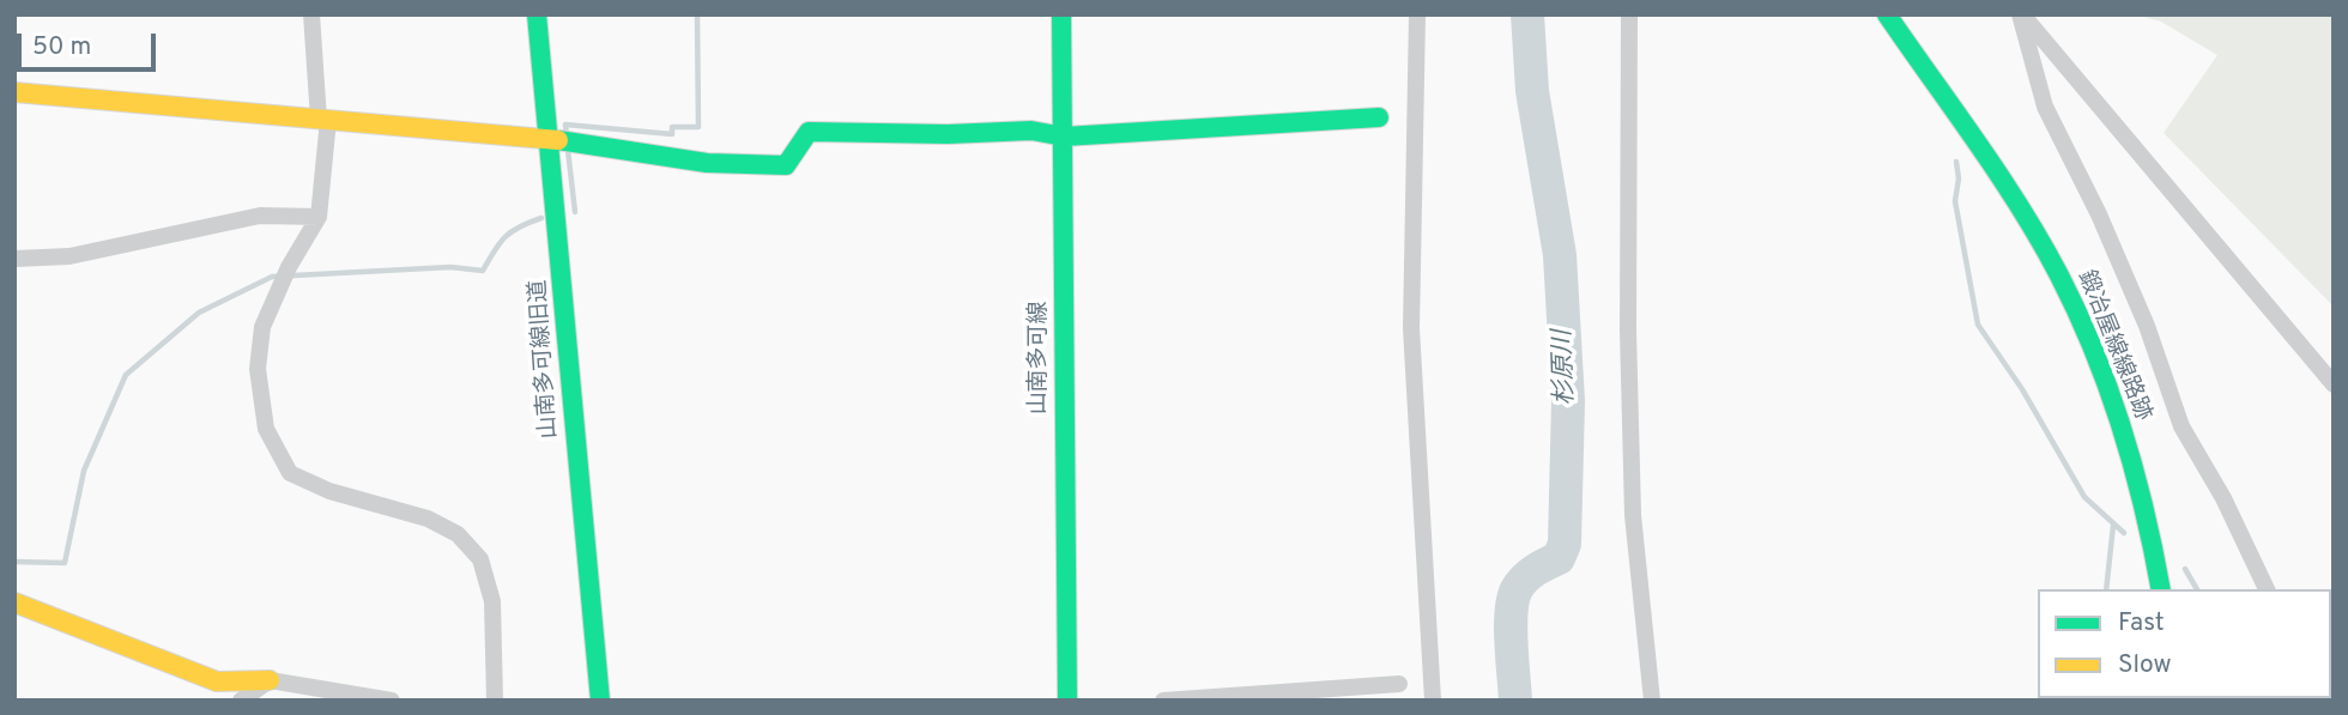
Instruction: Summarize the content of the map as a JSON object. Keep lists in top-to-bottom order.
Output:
{
  "streets": {
    "street": ["鍛冶屋線線路跡", "山南多可線", "山南多可線旧道"]
  },
  "water": ["杉原川"],
  "legend": ["Fast", "Slow"],
  "scale_bar": "50 m"
}
